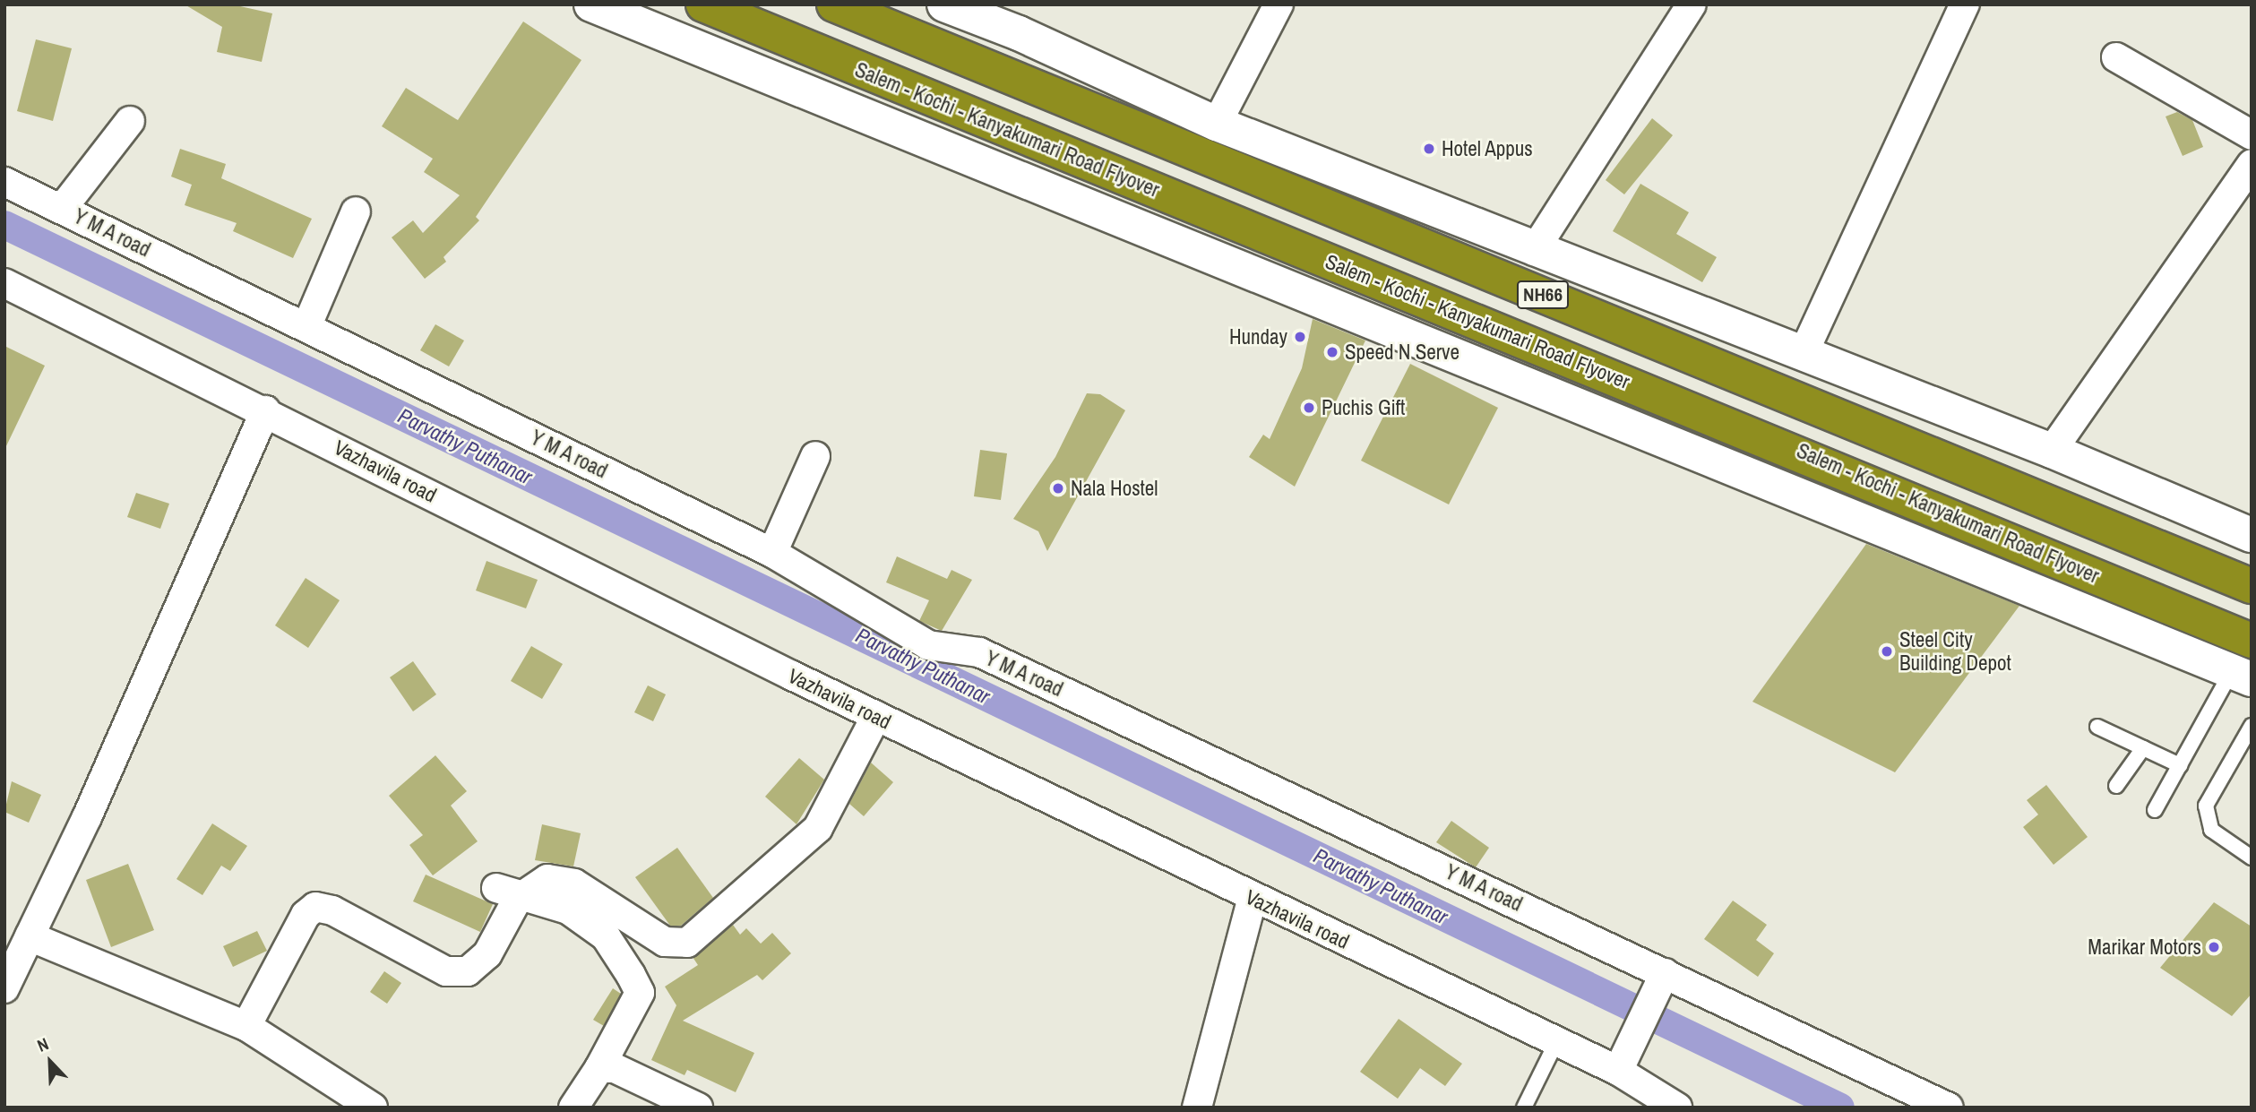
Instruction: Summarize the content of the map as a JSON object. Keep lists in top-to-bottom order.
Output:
{
  "streets": {
    "highway": ["Salem - Kochi - Kanyakumari Road Flyover", "NH66"],
    "street": ["Y M A road", "Vazhavila road"]
  },
  "water": ["Parvathy Puthanar"],
  "places": [
    "Hotel Appus",
    "Hunday",
    "Speed N Serve",
    "Puchis Gift",
    "Nala Hostel",
    "Steel City Building Depot",
    "Marikar Motors"
  ],
  "north": "top left"
}
